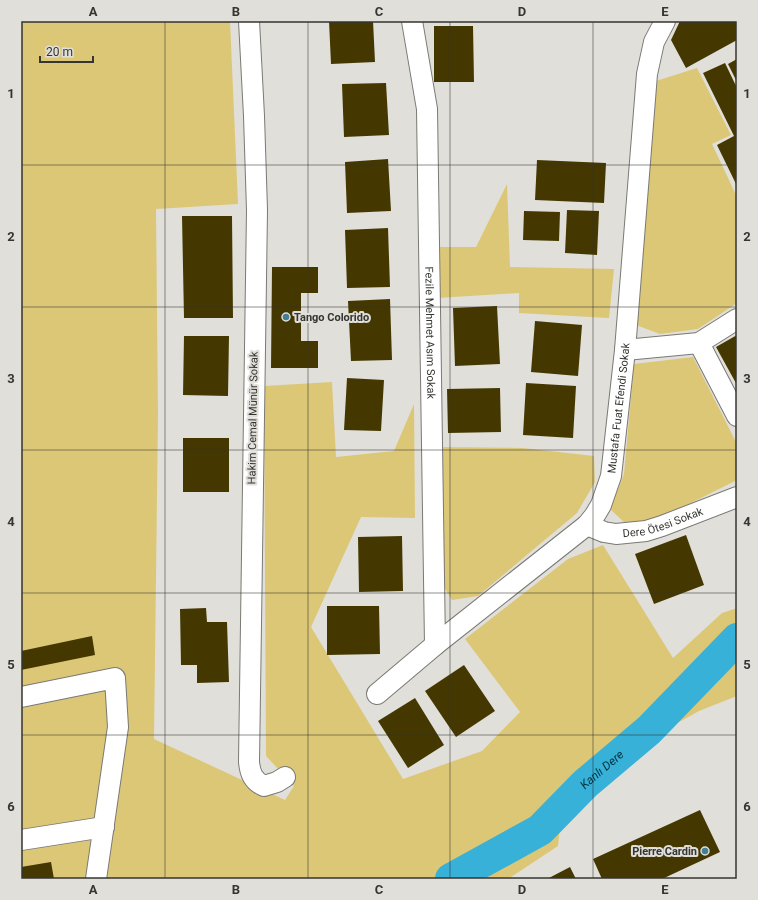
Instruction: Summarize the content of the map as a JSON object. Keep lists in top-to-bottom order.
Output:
{
  "streets": {
    "street": [
      "Fezile Mehmet Asım Sokak",
      "Mustafa Fuat Efendi Sokak",
      "Hakim Cemal Münür Sokak",
      "Dere Ötesi Sokak"
    ]
  },
  "crossings": [
    ["Fezile Mehmet Asım Sokak", "Mustafa Fuat Efendi Sokak"],
    ["Mustafa Fuat Efendi Sokak", "Dere Ötesi Sokak"]
  ],
  "water": ["Kanlı Dere"],
  "places": ["Tango Colorido", "Pierre Cardin"],
  "scale_bar": "20 m",
  "grid": {
    "columns": [
      "A",
      "B",
      "C",
      "D",
      "E"
    ],
    "rows": [
      "1",
      "2",
      "3",
      "4",
      "5",
      "6"
    ]
  }
}
